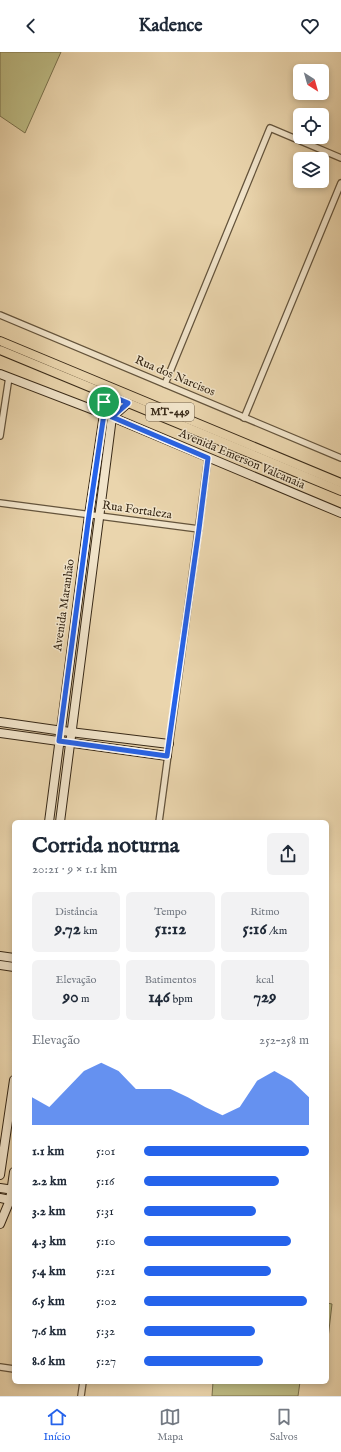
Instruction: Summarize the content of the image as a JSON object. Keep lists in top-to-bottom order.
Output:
{
  "streets": {
    "main road": ["MT-449"],
    "street": [
      "Rua dos Narcisos",
      "Avenida Emerson Valcanaia",
      "Rua Fortaleza",
      "Avenida Maranhão"
    ]
  },
  "crossings": [
    ["MT-449", "Avenida Maranhão"],
    ["Avenida Emerson Valcanaia", "Avenida Maranhão"],
    ["Rua Fortaleza", "Avenida Maranhão"]
  ],
  "north": "bottom right",
  "page": {
    "header": "Kadence",
    "heading": ["Corrida noturna", "20:21 · 9 × 1.1 km"],
    "stats": [
      ["Distância", "9.72 km"],
      ["Tempo", "51:12"],
      ["Ritmo", "5:16 /km"],
      ["Elevação", "90 m"],
      ["Batimentos", "146 bpm"],
      ["kcal", "729"]
    ],
    "chart": ["Elevação", "252–258 m"],
    "list": [
      {
        "name": "1.1 km",
        "note": "5:01"
      },
      {
        "name": "2.2 km",
        "note": "5:16"
      },
      {
        "name": "3.2 km",
        "note": "5:31"
      },
      {
        "name": "4.3 km",
        "note": "5:10"
      },
      {
        "name": "5.4 km",
        "note": "5:21"
      },
      {
        "name": "6.5 km",
        "note": "5:02"
      },
      {
        "name": "7.6 km",
        "note": "5:32"
      },
      {
        "name": "8.6 km",
        "note": "5:27"
      }
    ],
    "tabs": ["Início", "Mapa", "Salvos"]
  }
}
